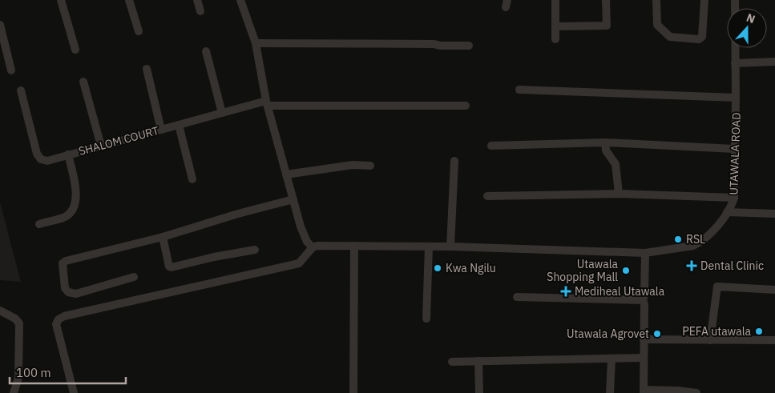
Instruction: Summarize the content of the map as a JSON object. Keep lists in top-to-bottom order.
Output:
{
  "streets": {
    "street": ["SHALOM COURT", "UTAWALA ROAD"]
  },
  "places": {
    "other": [
      "RSL",
      "Kwa Ngilu",
      "Utawala Shopping Mall",
      "PEFA utawala",
      "Utawala Agrovet"
    ],
    "health": ["Dental Clinic", "Mediheal Utawala"]
  },
  "scale_bar": "100 m",
  "north": "top"
}
